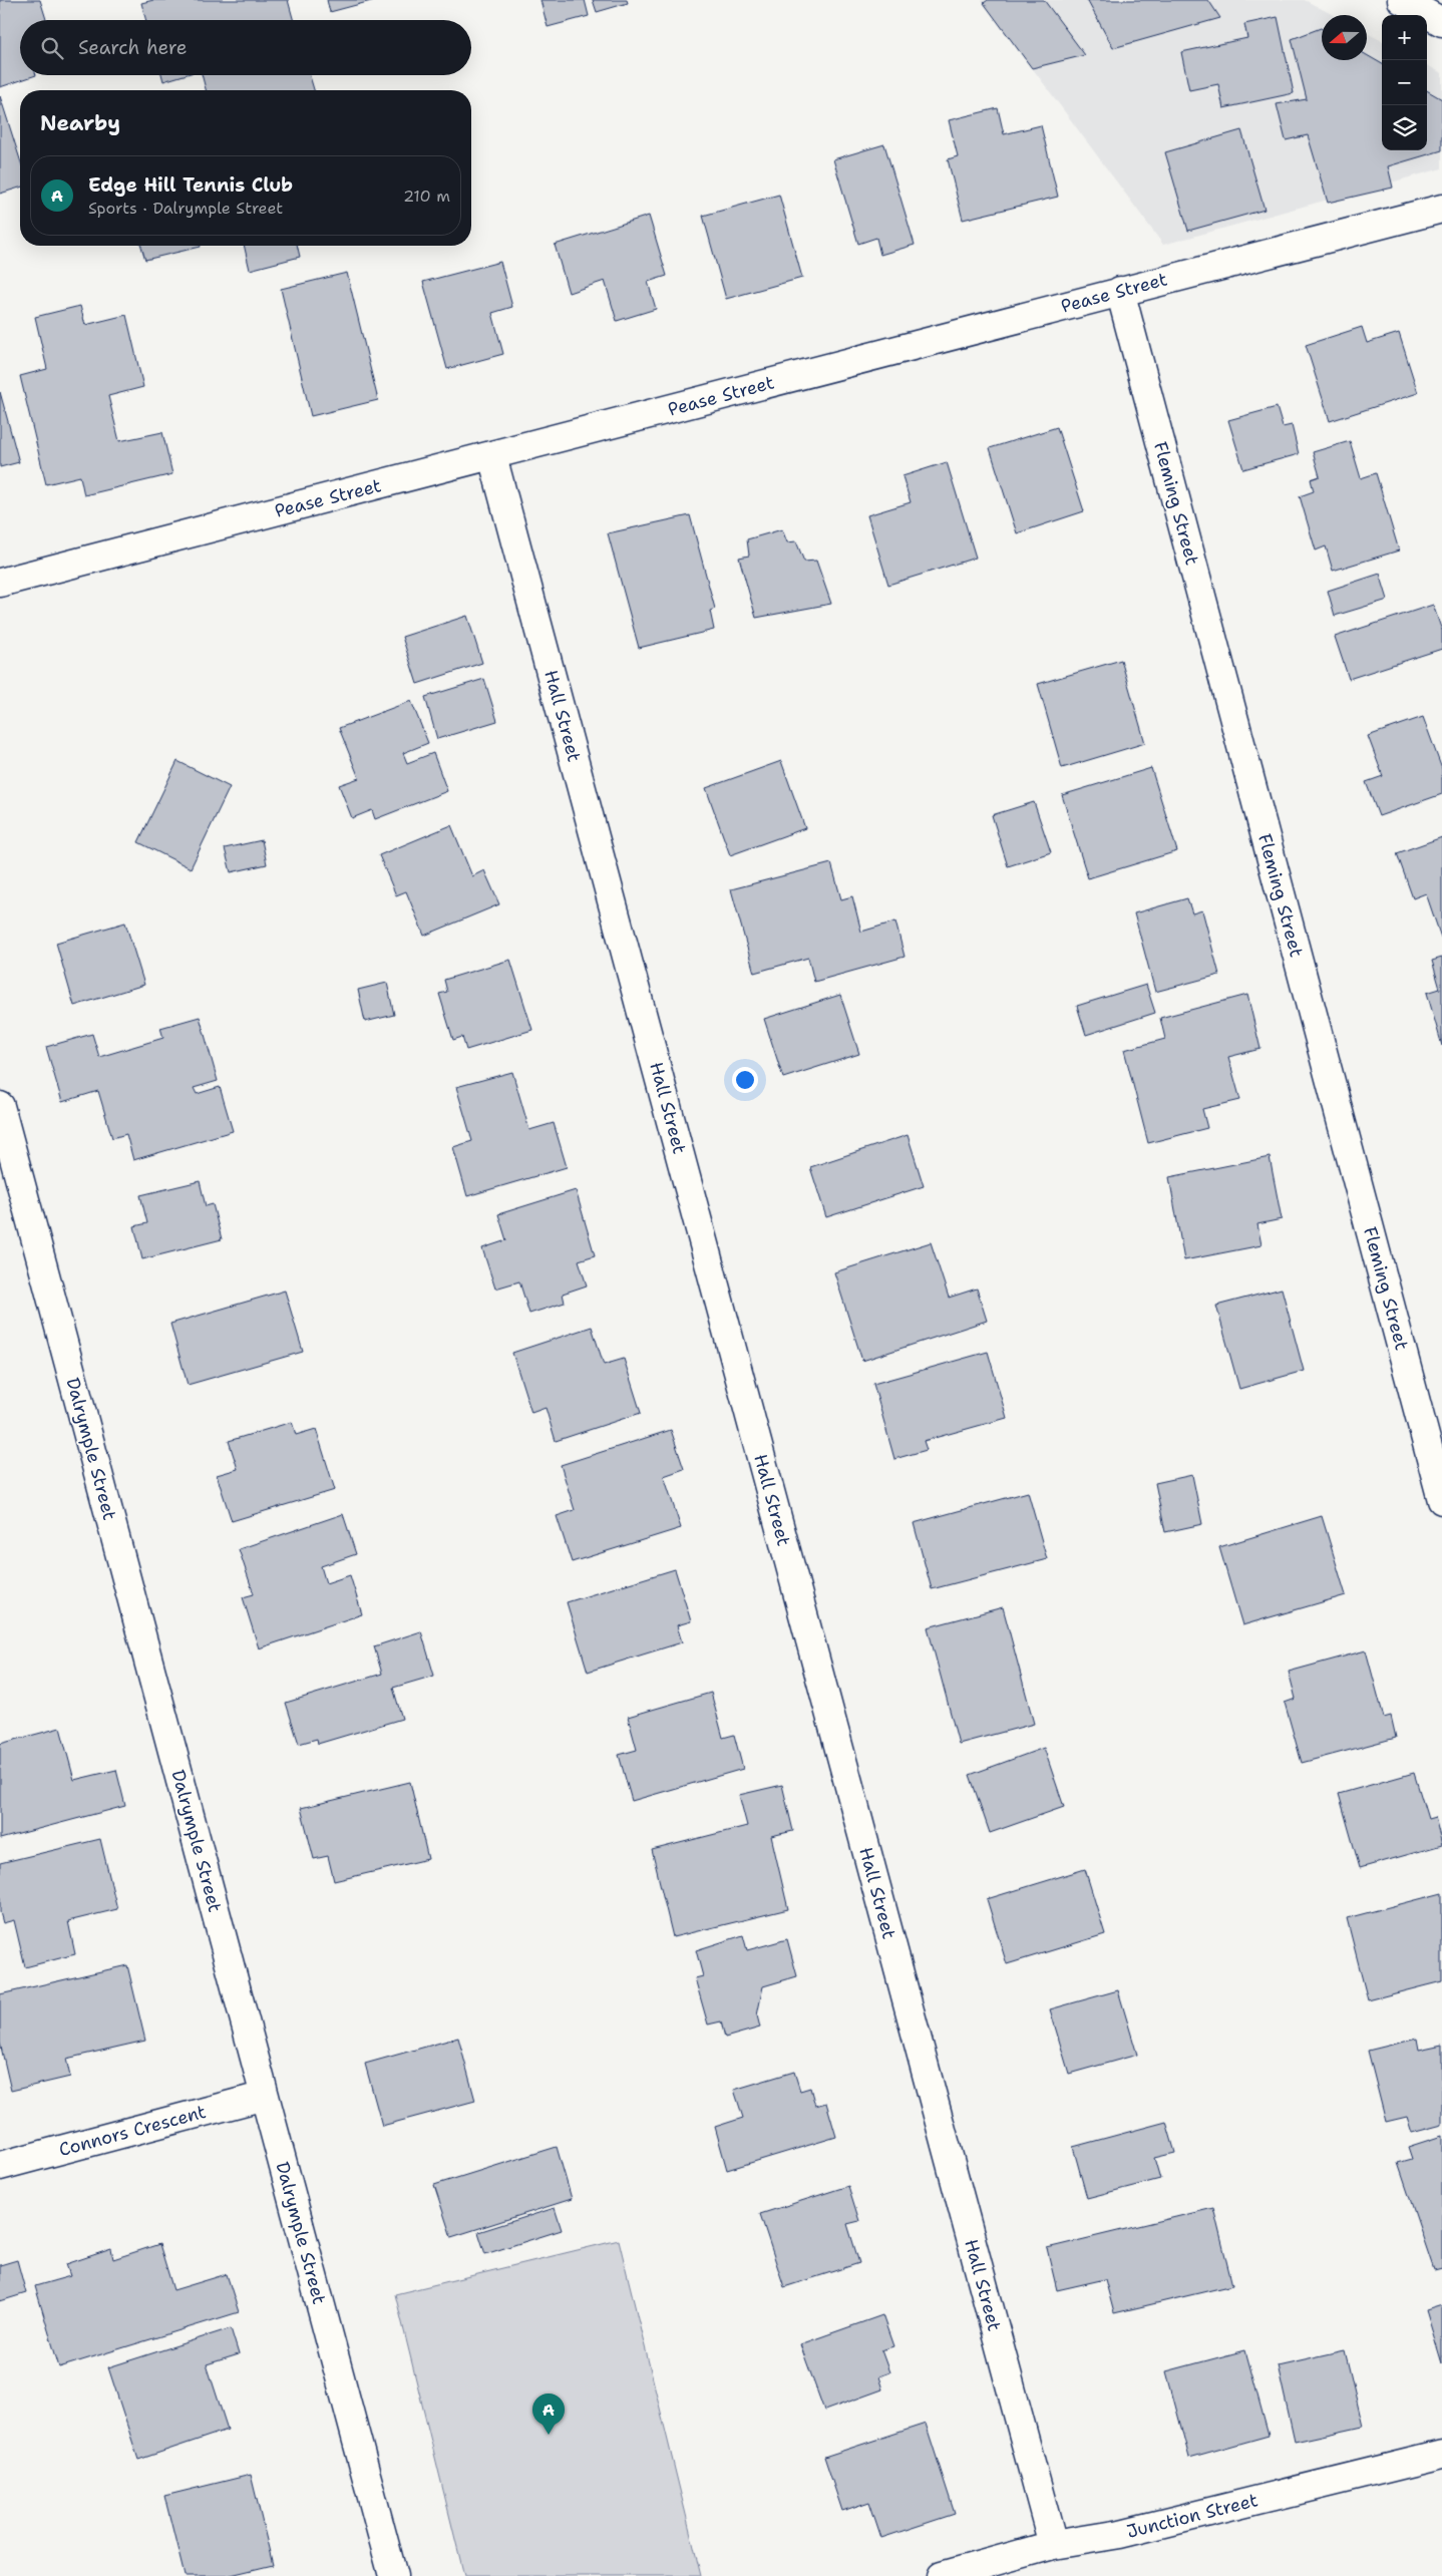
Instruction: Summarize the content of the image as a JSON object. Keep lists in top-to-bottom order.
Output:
{
  "streets": {
    "street": [
      "Pease Street",
      "Fleming Street",
      "Hall Street",
      "Dalrymple Street",
      "Connors Crescent",
      "Junction Street"
    ]
  },
  "crossings": [
    ["Pease Street", "Fleming Street"],
    ["Pease Street", "Hall Street"],
    ["Hall Street", "Junction Street"],
    ["Dalrymple Street", "Connors Crescent"]
  ],
  "north": "left",
  "page": {
    "map_buttons": ["+", "−"],
    "search": "Search here",
    "heading": "Nearby",
    "list": [
      {
        "mark": "A",
        "name": "Edge Hill Tennis Club",
        "note": "Sports · Dalrymple Street",
        "value": "210 m"
      }
    ],
    "pins": "A"
  }
}
